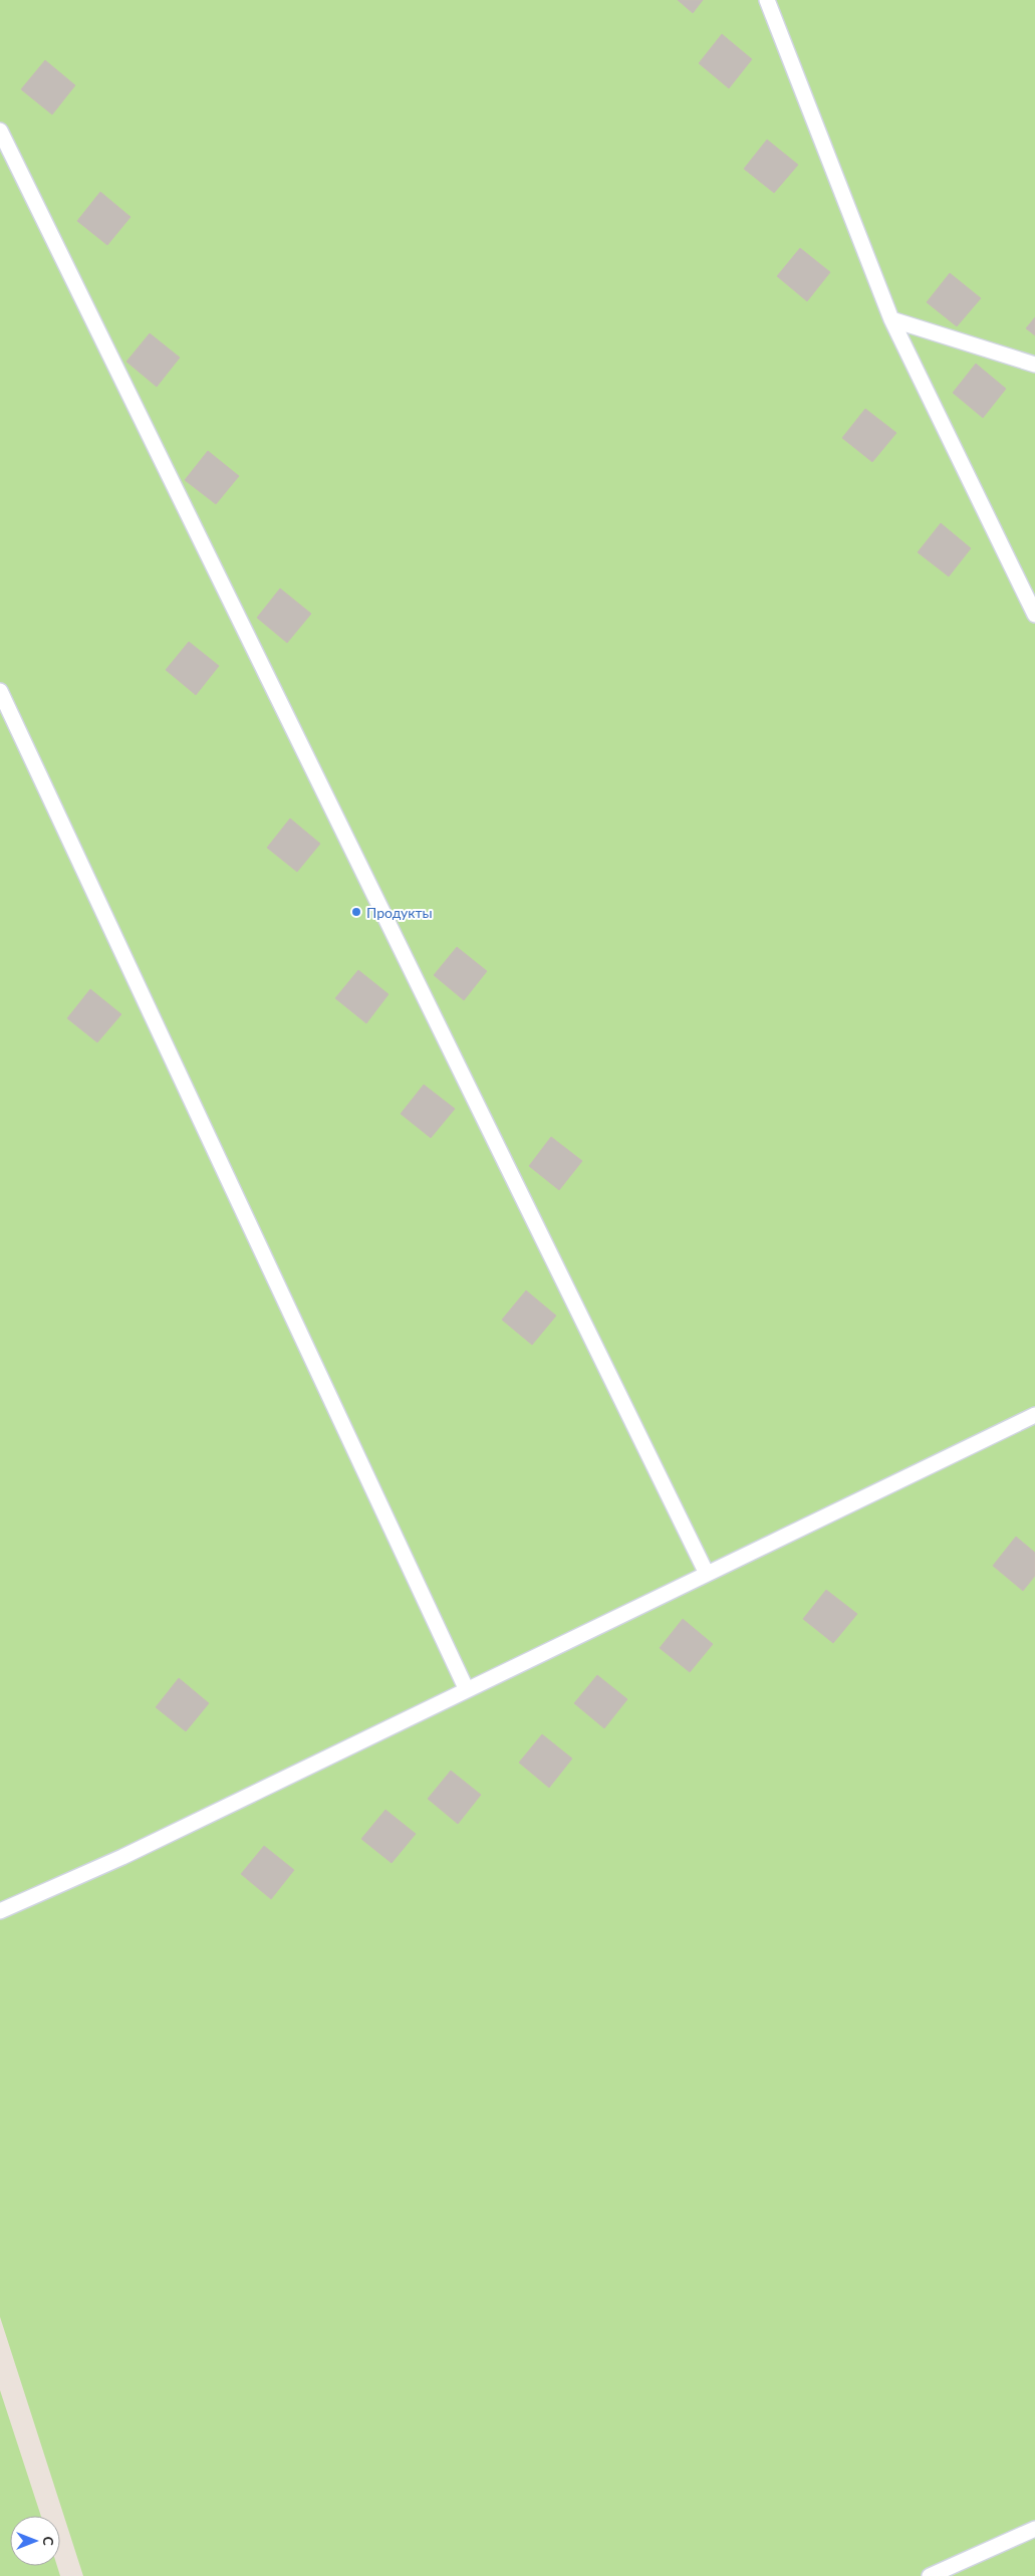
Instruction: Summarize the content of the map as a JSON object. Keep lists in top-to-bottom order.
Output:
{
  "places": ["Продукты"],
  "north": "right"
}
